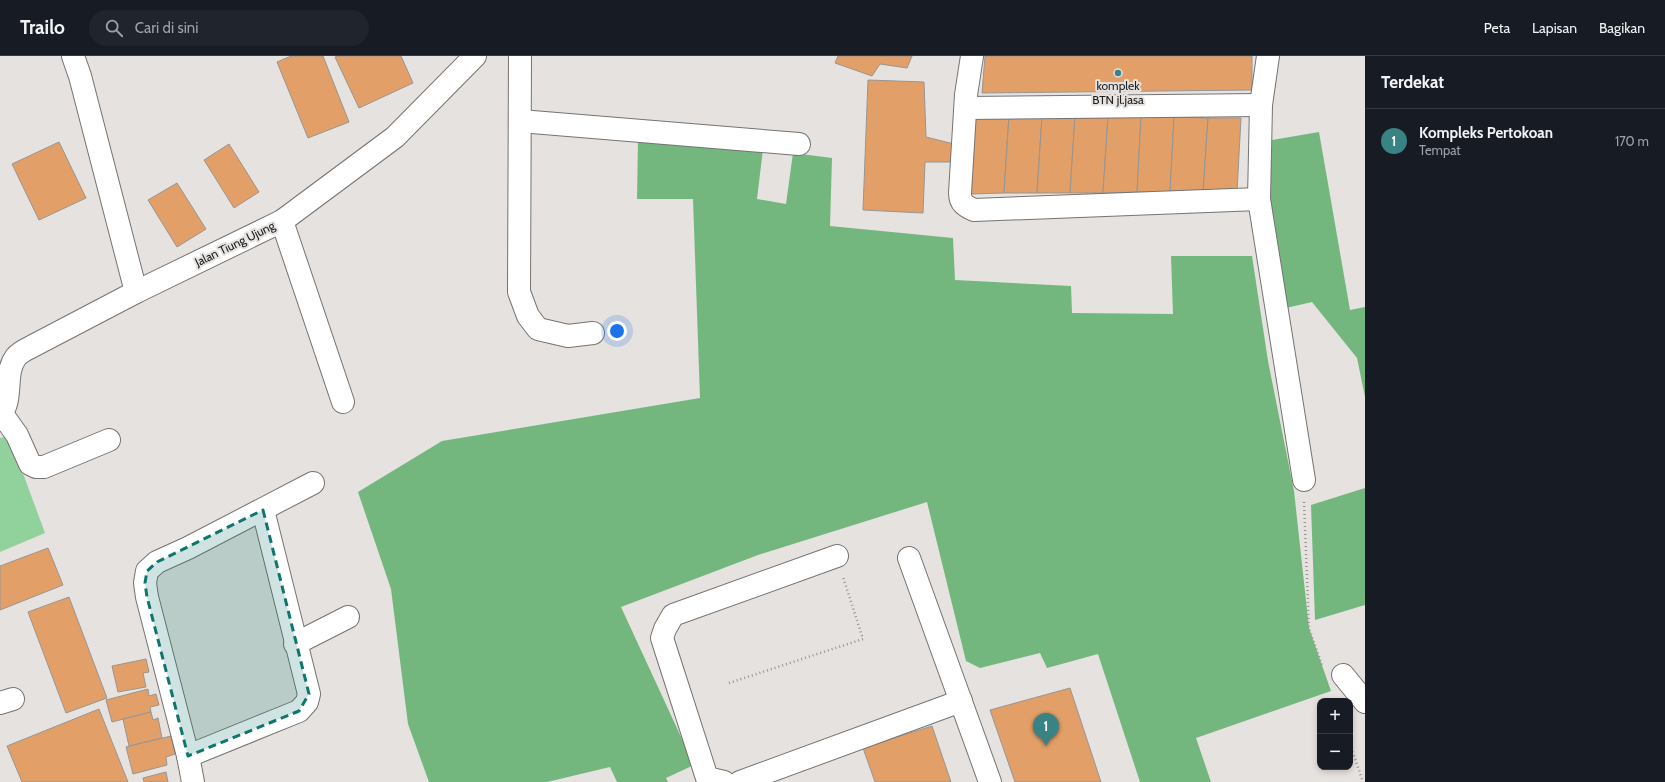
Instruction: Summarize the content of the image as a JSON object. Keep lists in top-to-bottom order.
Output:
{
  "streets": {
    "street": ["Jalan Tiung Ujung"]
  },
  "places": ["komplek BTN jl.jasa"],
  "page": {
    "header": "Trailo",
    "search": "Cari di sini",
    "nav": ["Peta", "Lapisan", "Bagikan"],
    "heading": "Terdekat",
    "list": [
      {
        "mark": "1",
        "name": "Kompleks Pertokoan",
        "note": "Tempat",
        "value": "170 m"
      }
    ],
    "map_buttons": ["+", "−"],
    "pins": "1"
  }
}
